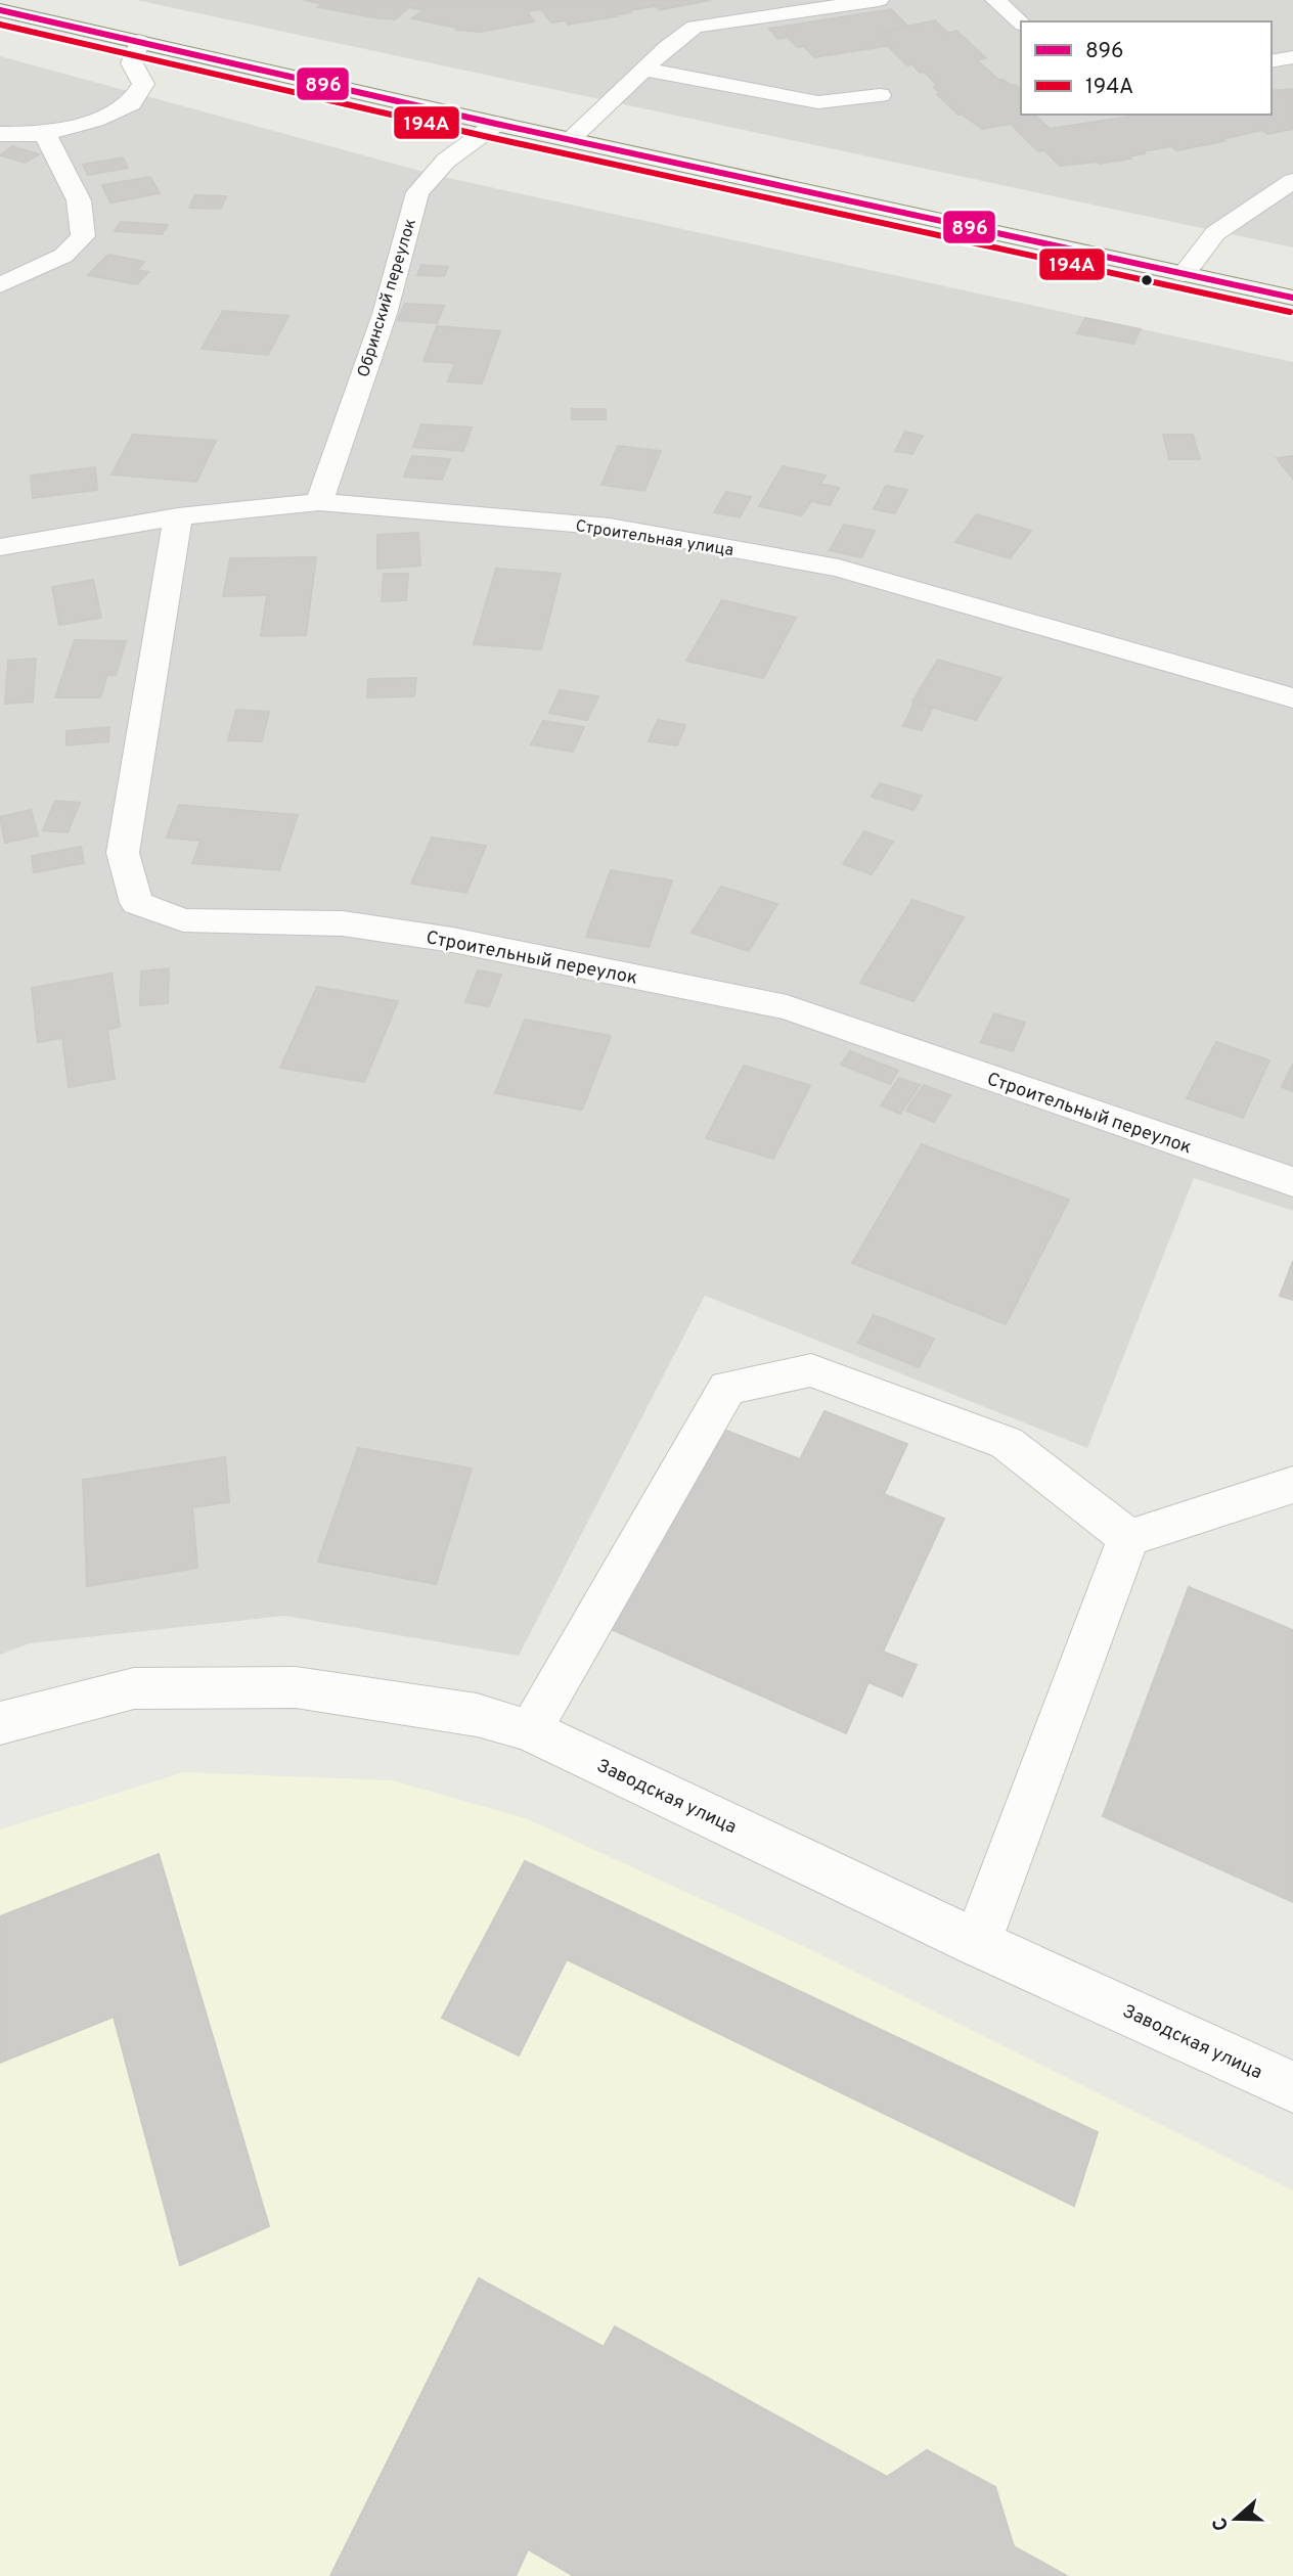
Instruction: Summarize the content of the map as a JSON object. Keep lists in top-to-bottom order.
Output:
{
  "streets": {
    "street": [
      "Обринский переулок",
      "Строительная улица",
      "Строительный переулок",
      "Заводская улица"
    ]
  },
  "crossings": [
    ["Обринский переулок", "Строительная улица"],
    ["Строительная улица", "Строительный переулок"]
  ],
  "lines": ["transit line 896", "transit line 194А"],
  "legend": ["896", "194А"],
  "north": "left"
}
